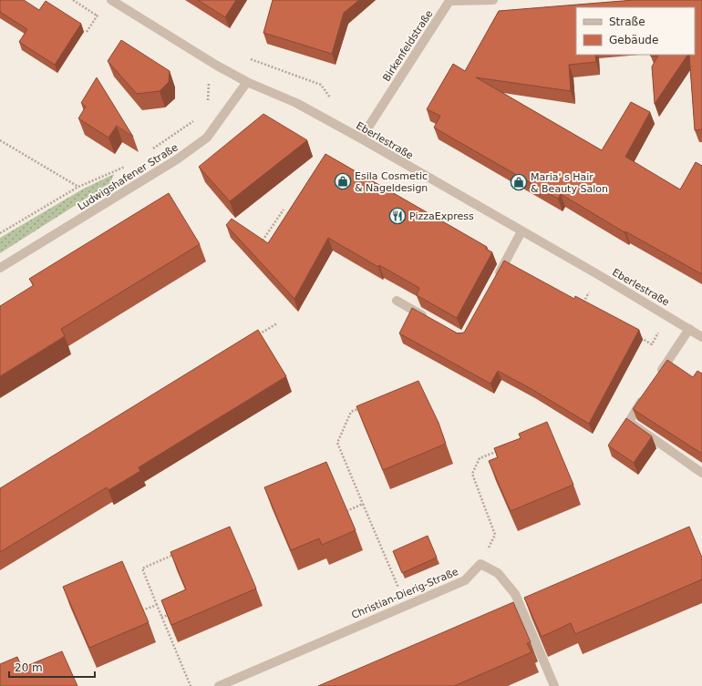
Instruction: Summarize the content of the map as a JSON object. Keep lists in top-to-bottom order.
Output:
{
  "streets": {
    "street": [
      "Birkenfeldstraße",
      "Eberlestraße",
      "Ludwigshafener Straße",
      "Christian-Dierig-Straße"
    ]
  },
  "crossings": [
    ["Birkenfeldstraße", "Eberlestraße"],
    ["Eberlestraße", "Ludwigshafener Straße"]
  ],
  "places": {
    "shop": ["Esila Cosmetic & Nageldesign", "Maria' s Hair & Beauty Salon"],
    "restaurant": ["PizzaExpress"]
  },
  "legend": ["Straße", "Gebäude"],
  "scale_bar": "20 m"
}
